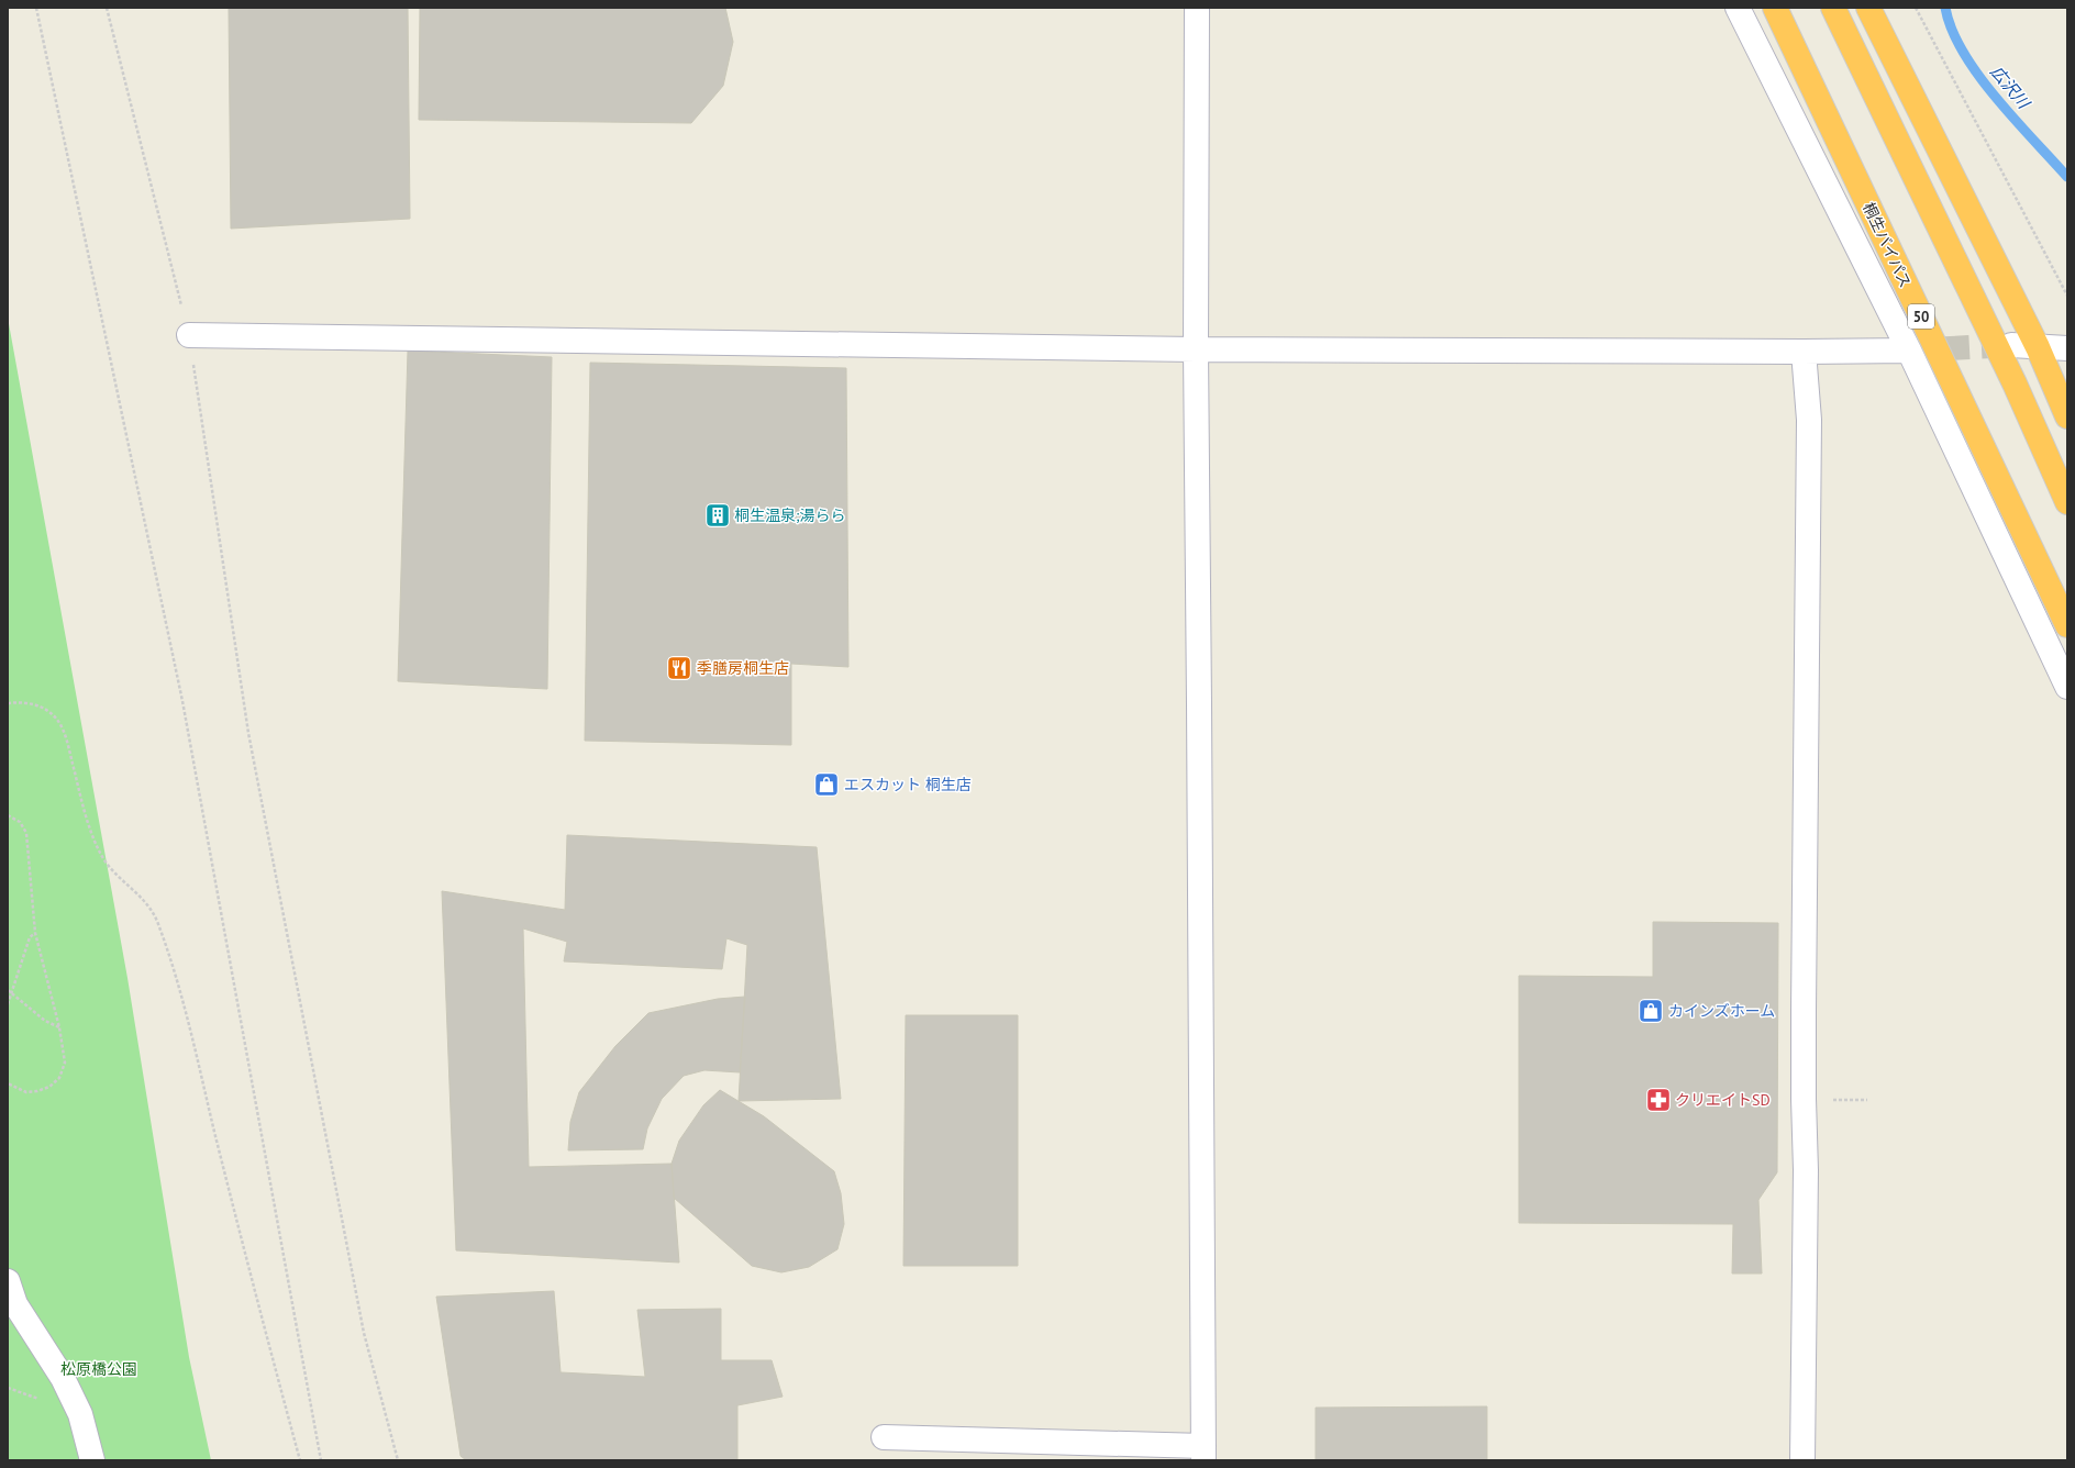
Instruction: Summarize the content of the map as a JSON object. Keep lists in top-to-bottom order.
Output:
{
  "streets": {
    "highway": ["桐生バイパス", "50"]
  },
  "water": ["広沢川"],
  "parks": ["松原橋公園"],
  "places": {
    "building": ["桐生温泉;湯らら"],
    "restaurant": ["季膳房桐生店"],
    "shop": ["エスカット 桐生店", "カインズホーム"],
    "pharmacy": ["クリエイトSD"]
  }
}
